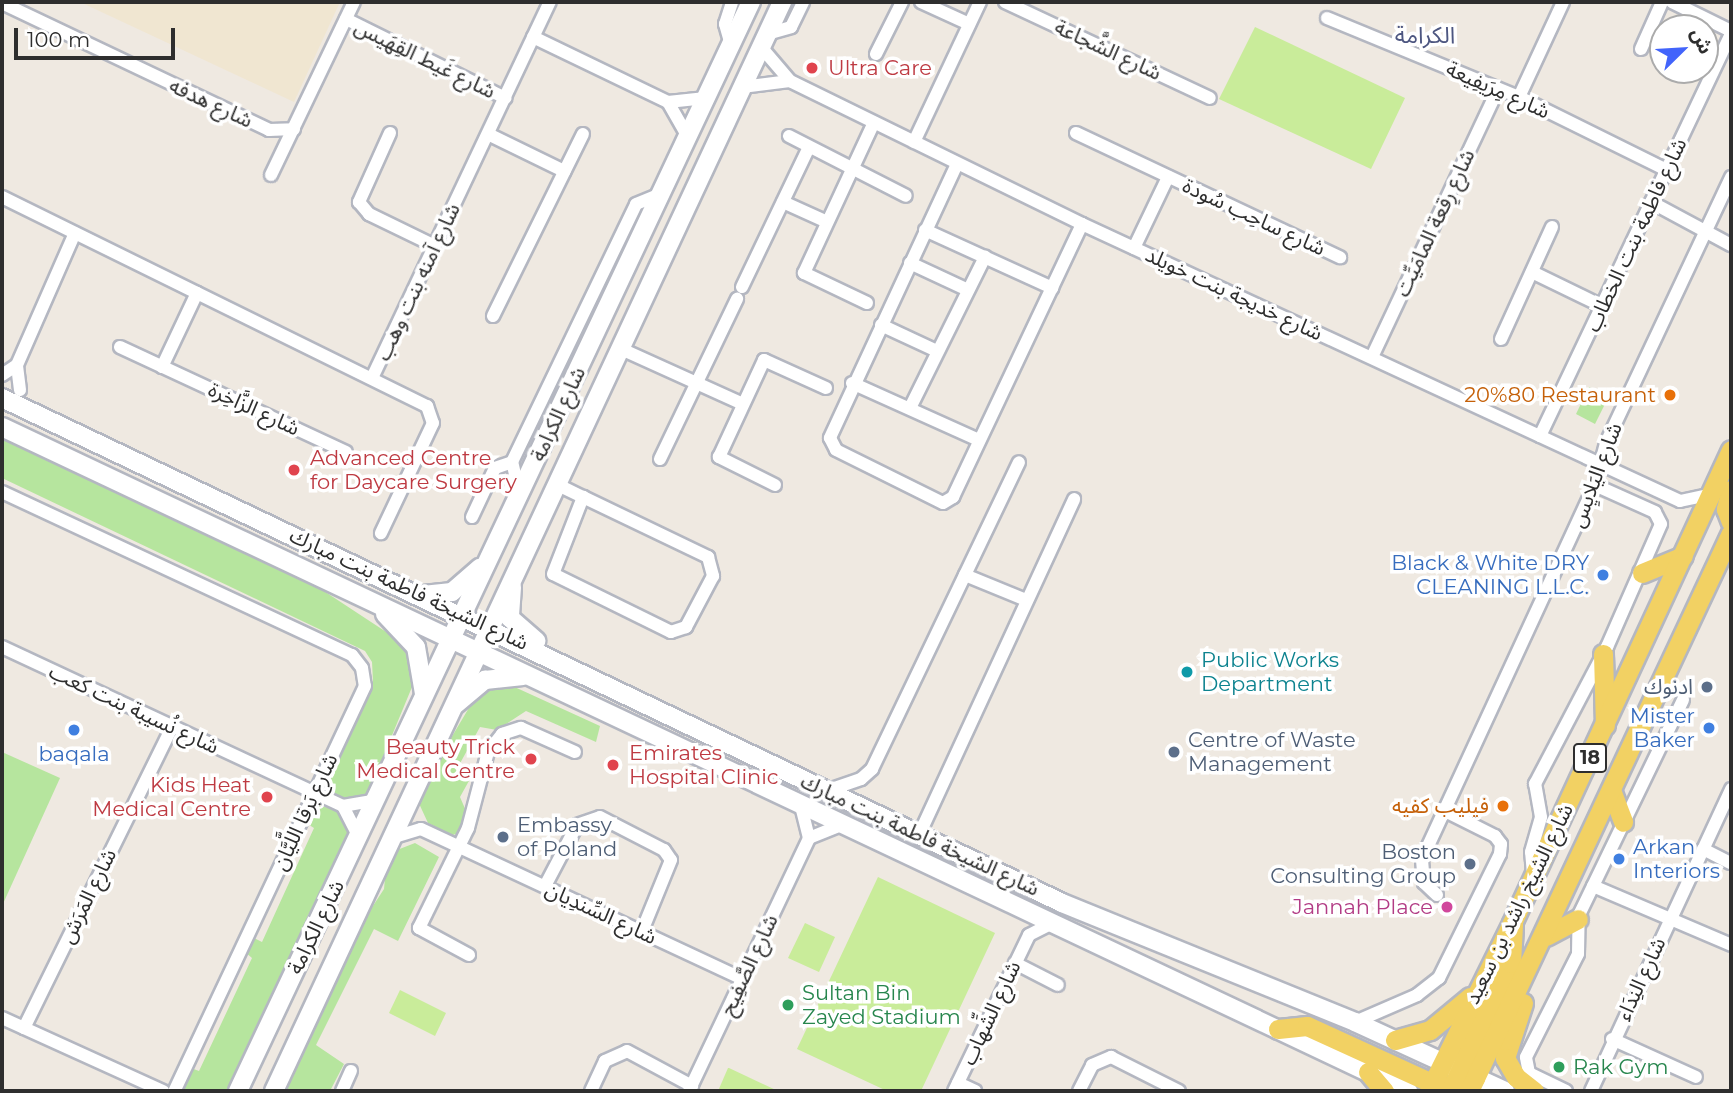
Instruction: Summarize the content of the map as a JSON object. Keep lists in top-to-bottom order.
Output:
{
  "streets": {
    "main road": [
      "شارع الكرامة",
      "شارع الشيخة فاطمة بنت مبارك",
      "18",
      "شارع الشيخ راشد بن سعيد"
    ],
    "street": [
      "شارع الشَّجاعة",
      "شارع غَيط القِهَيس",
      "شارع مِرَيفِيعة",
      "شارع هدفه",
      "شارع ساحِب سُودة",
      "شارع رِقعة المامَيِّت",
      "شارع فاطمة بنت الخطاب",
      "شارع آمنه بنت وهب",
      "شارع خديجة بنت خويلد",
      "شارع الزَّاخِرة",
      "شارع اليَلايِس",
      "شارع نُسيبة بنت كعب",
      "شارع بَرقا اللَّيَّان",
      "شارع المَرَش",
      "شارع السِّندِيان",
      "شارع الصَّفِيح",
      "شارع النِدَاء",
      "شارع الشِّهاب"
    ]
  },
  "crossings": [
    ["شارع غَيط القِهَيس", "شارع آمنه بنت وهب"],
    ["شارع مِرَيفِيعة", "شارع رِقعة المامَيِّت"],
    ["شارع مِرَيفِيعة", "شارع فاطمة بنت الخطاب"],
    ["شارع ساحِب سُودة", "شارع خديجة بنت خويلد"],
    ["شارع رِقعة المامَيِّت", "شارع خديجة بنت خويلد"],
    ["شارع فاطمة بنت الخطاب", "شارع خديجة بنت خويلد"],
    ["شارع خديجة بنت خويلد", "شارع الكرامة"],
    ["شارع خديجة بنت خويلد", "شارع اليَلايِس"],
    ["شارع الكرامة", "شارع الشيخة فاطمة بنت مبارك"],
    ["شارع الشيخة فاطمة بنت مبارك", "شارع الشيخ راشد بن سعيد"],
    ["شارع الشيخة فاطمة بنت مبارك", "شارع الشِّهاب"],
    ["شارع نُسيبة بنت كعب", "شارع بَرقا اللَّيَّان"],
    ["شارع نُسيبة بنت كعب", "شارع المَرَش"],
    ["شارع السِّندِيان", "شارع الصَّفِيح"]
  ],
  "districts": ["الكرامة"],
  "places": [
    "Ultra Care",
    "20%80 Restaurant",
    "Advanced Centre for Daycare Surgery",
    "Black & White DRY CLEANING L.L.C.",
    "Public Works Department",
    "ادنوك",
    "Mister Baker",
    "baqala",
    "Centre of Waste Management",
    "Beauty Trick Medical Centre",
    "Emirates Hospital Clinic",
    "Kids Heat Medical Centre",
    "فيليب كفيه",
    "Embassy of Poland",
    "Arkan Interiors",
    "Boston Consulting Group",
    "Jannah Place",
    "Sultan Bin Zayed Stadium",
    "Rak Gym"
  ],
  "scale_bar": "100 m",
  "north": "top right"
}
